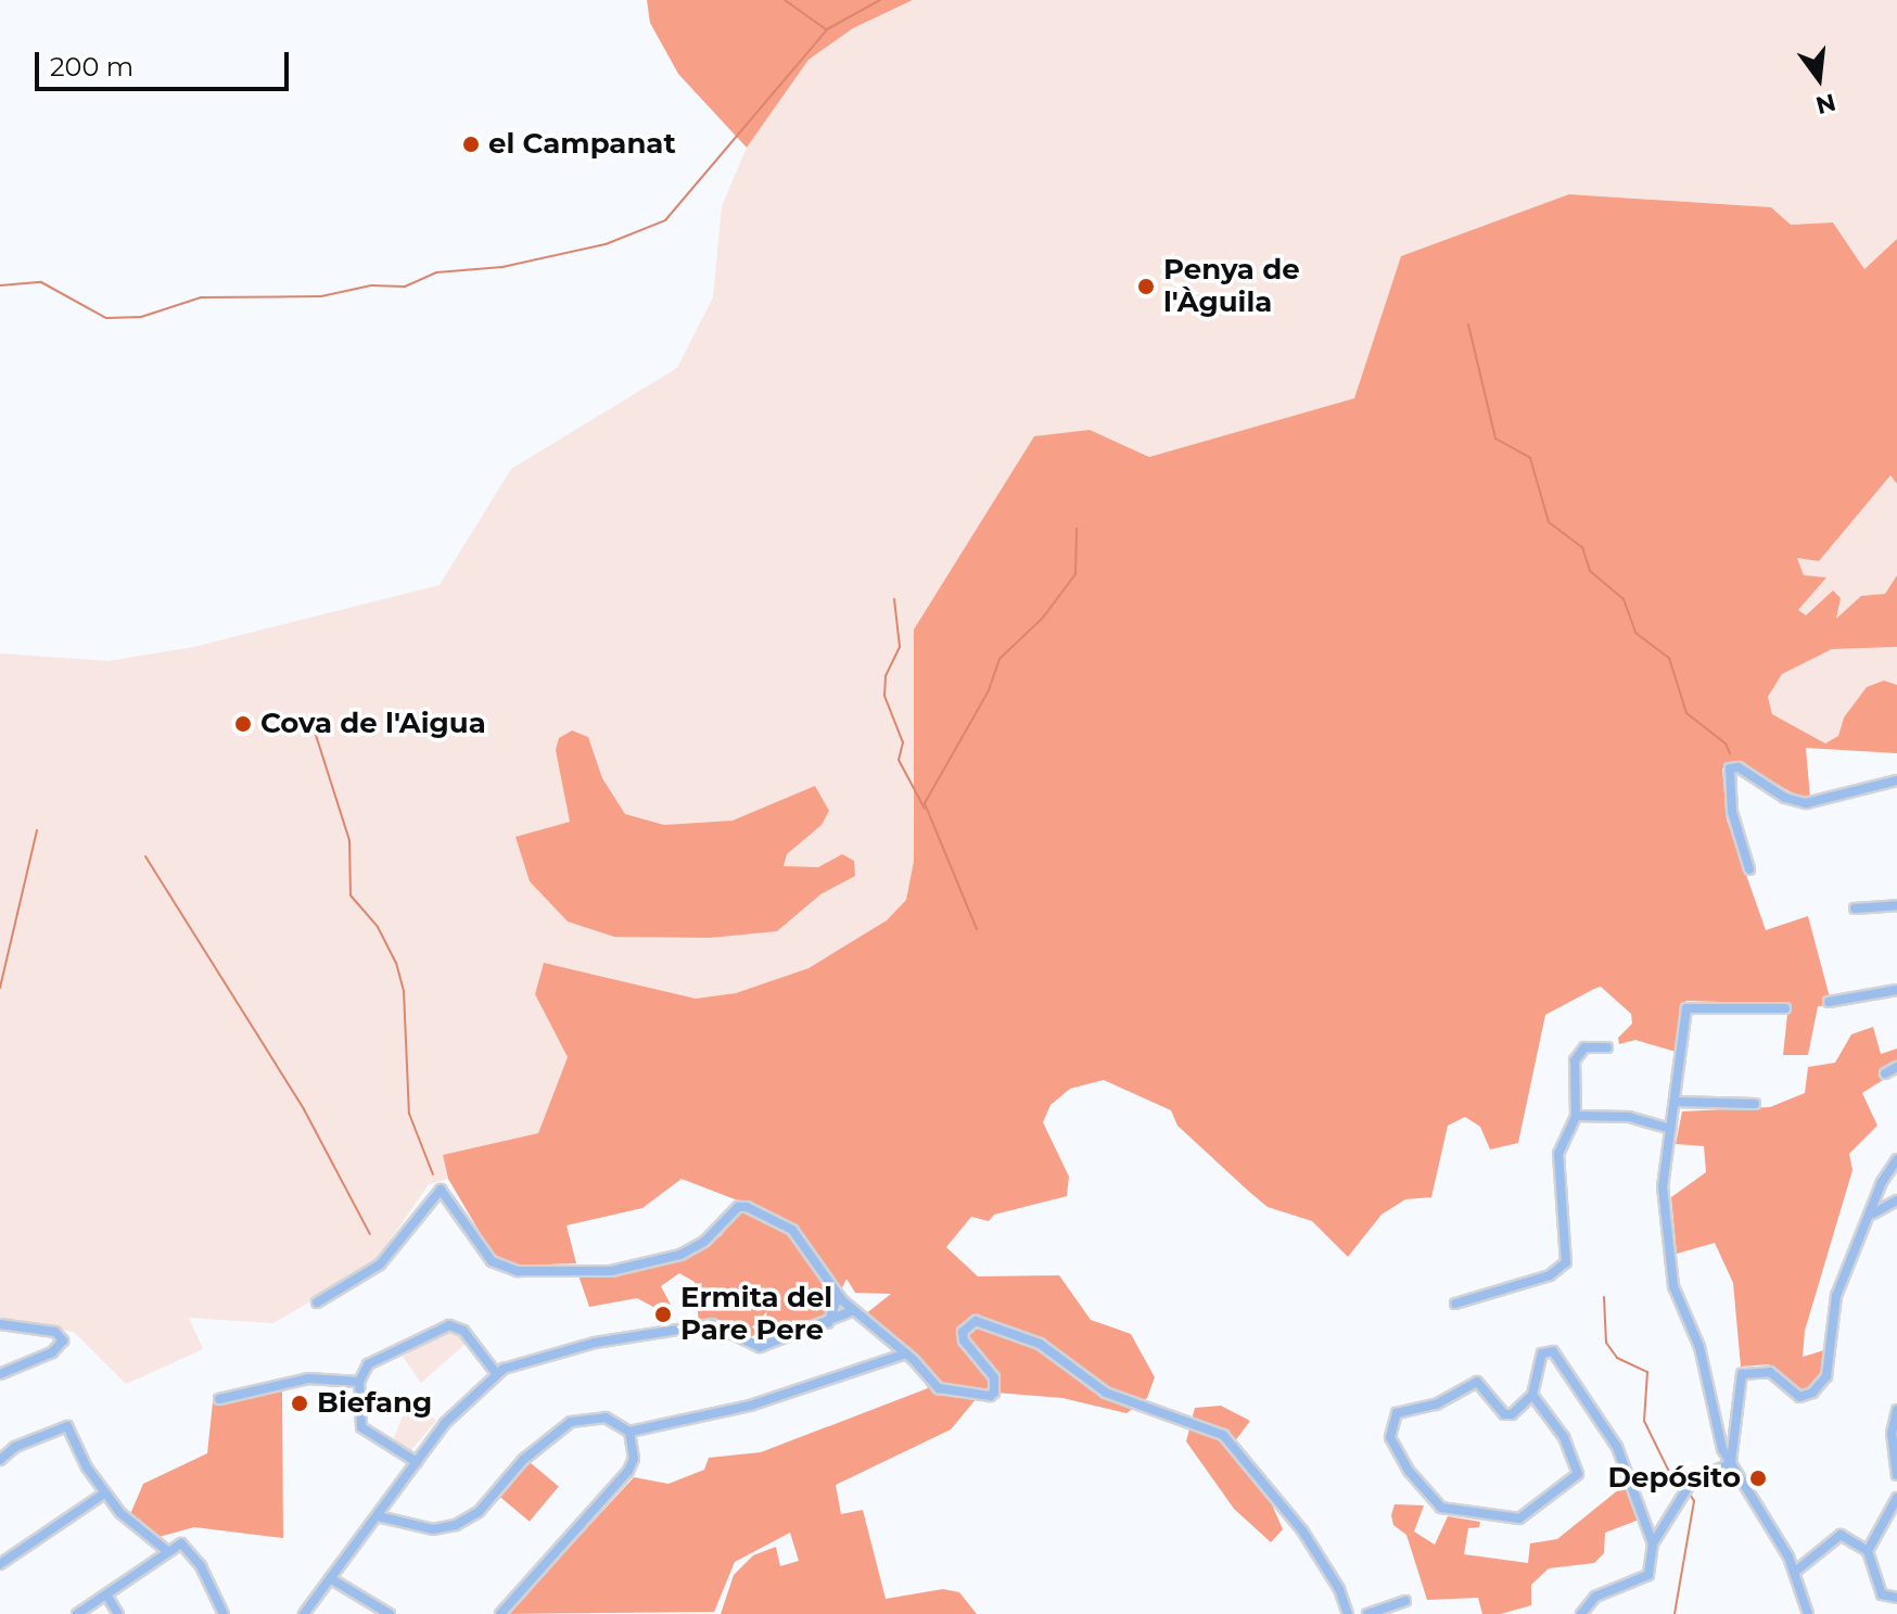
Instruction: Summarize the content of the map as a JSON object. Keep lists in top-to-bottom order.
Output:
{
  "places": [
    "el Campanat",
    "Penya de l'Àguila",
    "Cova de l'Aigua",
    "Ermita del Pare Pere",
    "Biefang",
    "Depósito"
  ],
  "scale_bar": "200 m",
  "north": "bottom"
}
